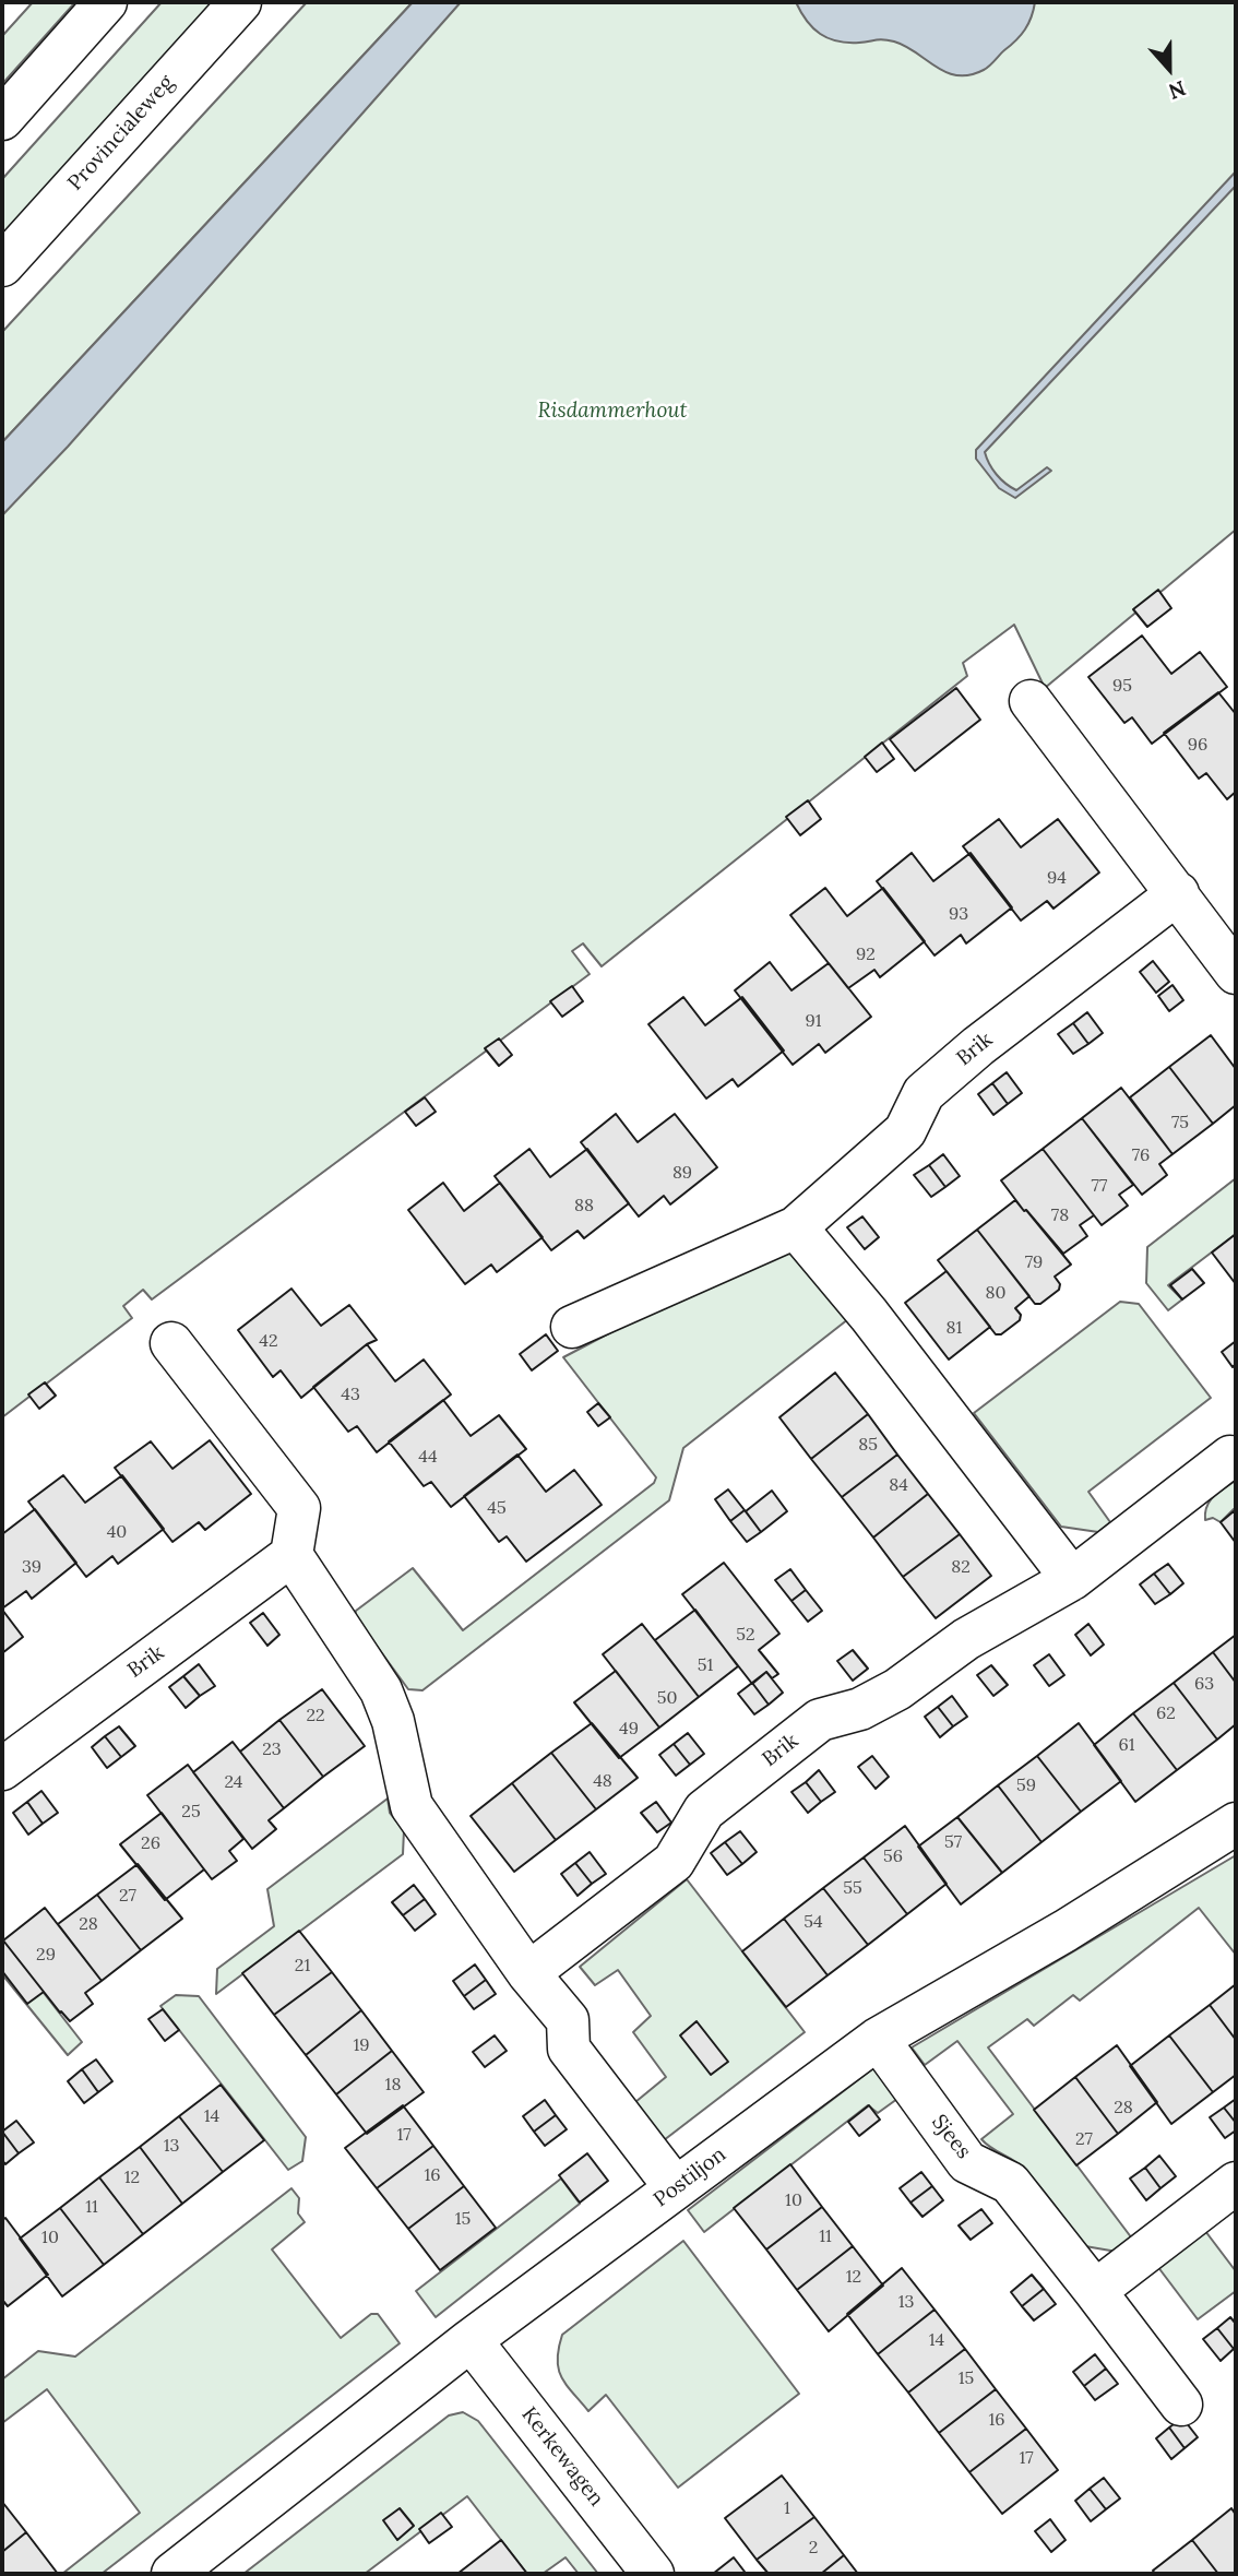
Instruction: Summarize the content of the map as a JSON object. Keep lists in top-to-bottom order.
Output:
{
  "streets": {
    "street": [
      "Provincialeweg",
      "Brik",
      "Sjees",
      "Postiljon",
      "Kerkewagen"
    ]
  },
  "crossings": [
    ["Sjees", "Postiljon"],
    ["Postiljon", "Kerkewagen"]
  ],
  "parks": ["Risdammerhout"],
  "house_numbers": [
    "95",
    "96",
    "94",
    "93",
    "92",
    "91",
    "75",
    "76",
    "89",
    "77",
    "88",
    "78",
    "79",
    "80",
    "81",
    "42",
    "43",
    "85",
    "44",
    "84",
    "45",
    "40",
    "39",
    "82",
    "52",
    "51",
    "63",
    "50",
    "62",
    "22",
    "49",
    "61",
    "23",
    "48",
    "24",
    "59",
    "25",
    "57",
    "26",
    "56",
    "55",
    "27",
    "54",
    "28",
    "29",
    "21",
    "19",
    "18",
    "28",
    "14",
    "17",
    "27",
    "13",
    "16",
    "12",
    "10",
    "11",
    "15",
    "11",
    "10",
    "12",
    "13",
    "14",
    "15",
    "16",
    "17",
    "1",
    "2"
  ],
  "north": "bottom"
}
